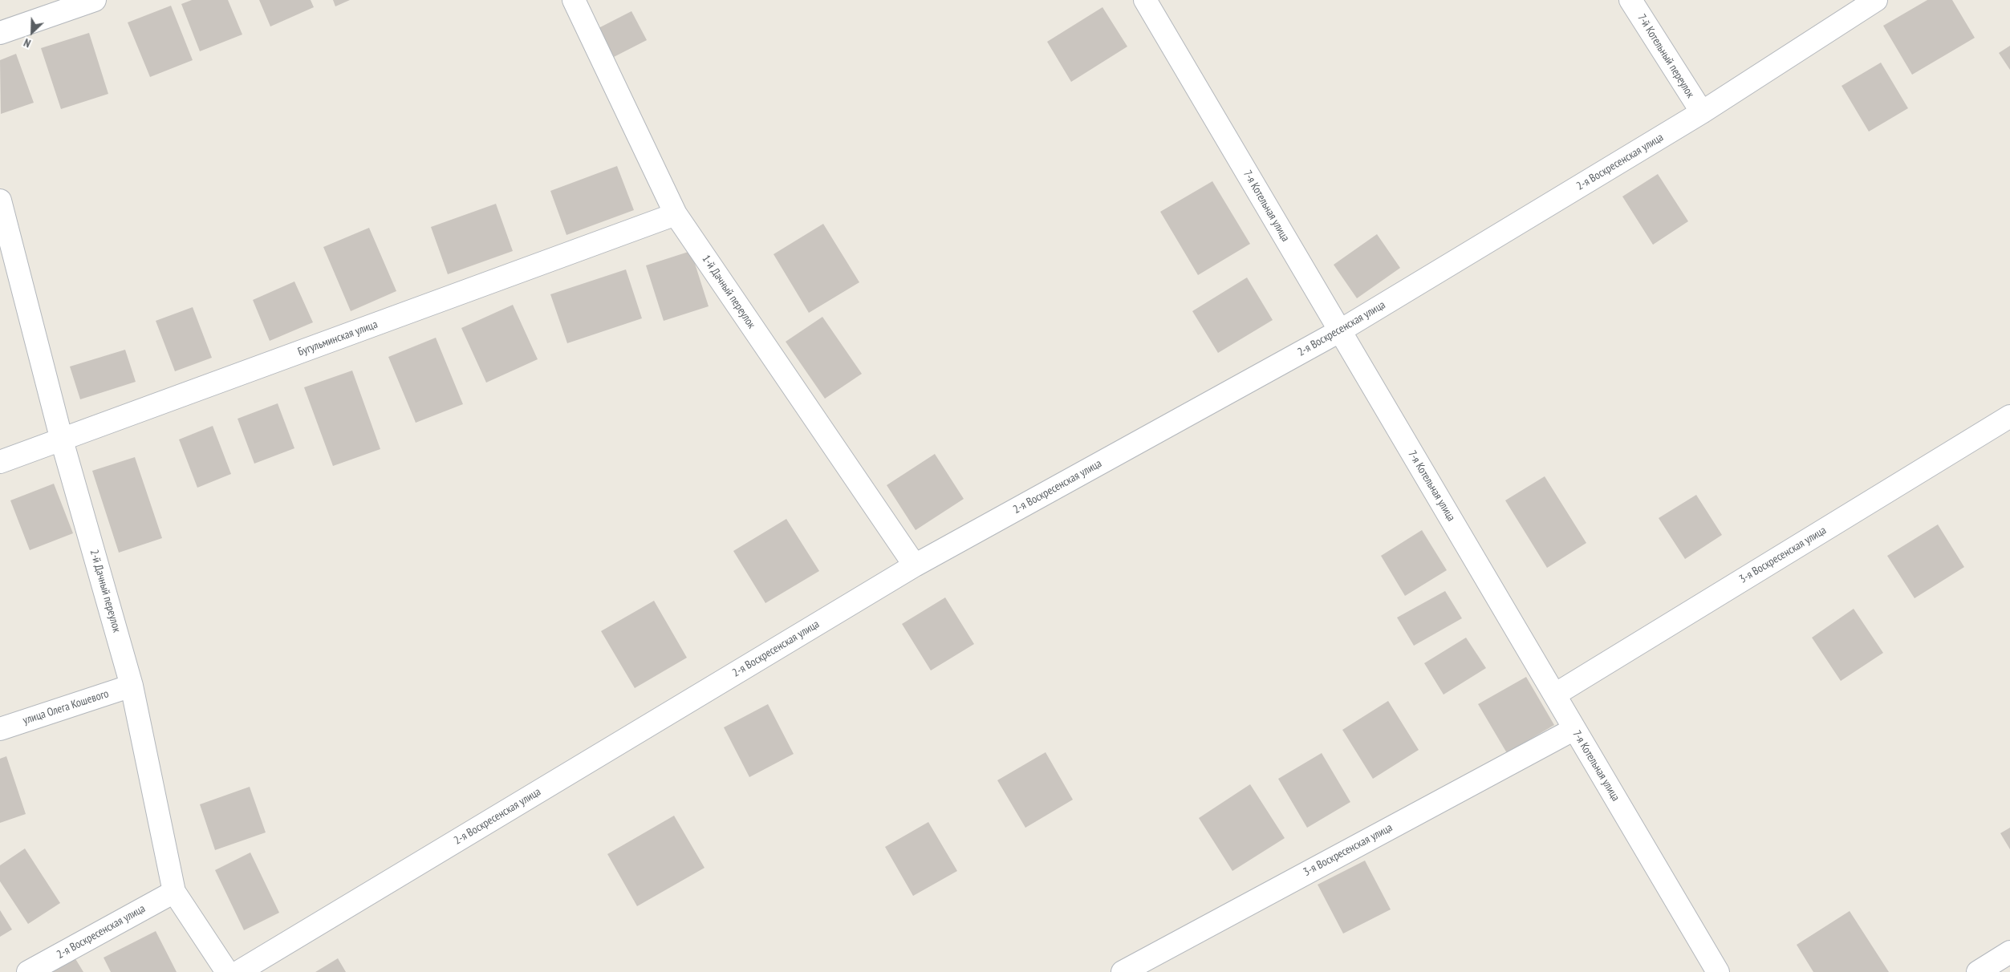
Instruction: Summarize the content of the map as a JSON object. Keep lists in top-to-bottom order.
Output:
{
  "streets": {
    "street": [
      "7-й Котельный переулок",
      "2-я Воскресенская улица",
      "7-я Котельная улица",
      "1-й Дачный переулок",
      "Бугульминская улица",
      "3-я Воскресенская улица",
      "2-й Дачный переулок",
      "улица Олега Кошевого"
    ]
  },
  "crossings": [
    ["7-й Котельный переулок", "2-я Воскресенская улица"],
    ["2-я Воскресенская улица", "7-я Котельная улица"],
    ["2-я Воскресенская улица", "1-й Дачный переулок"],
    ["2-я Воскресенская улица", "2-й Дачный переулок"],
    ["7-я Котельная улица", "3-я Воскресенская улица"],
    ["1-й Дачный переулок", "Бугульминская улица"],
    ["Бугульминская улица", "2-й Дачный переулок"],
    ["2-й Дачный переулок", "улица Олега Кошевого"]
  ],
  "north": "bottom left"
}
